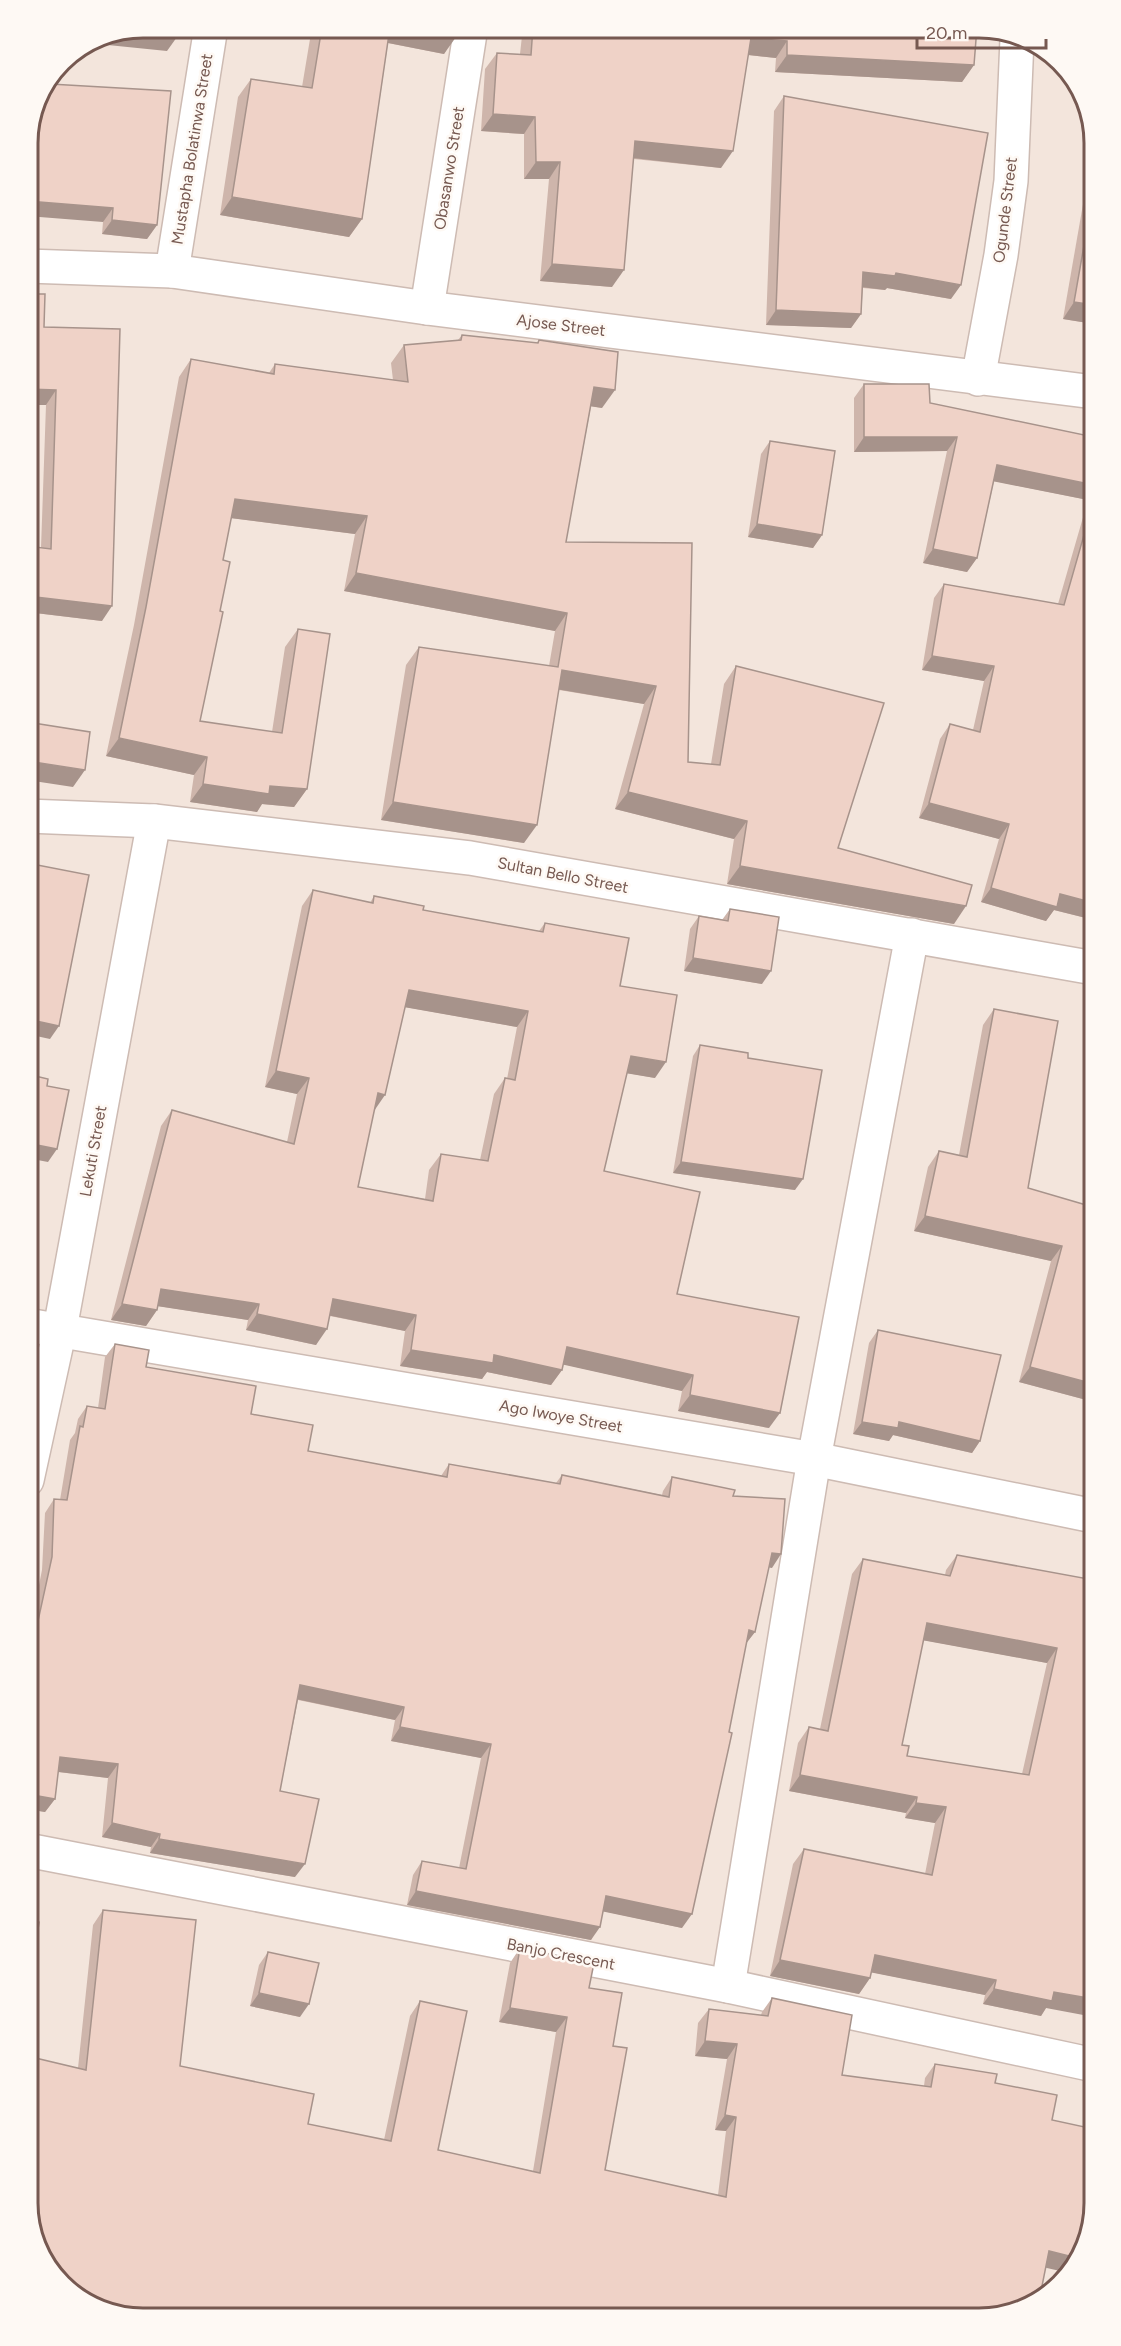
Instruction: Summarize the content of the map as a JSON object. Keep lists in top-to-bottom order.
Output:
{
  "streets": {
    "street": [
      "Mustapha Bolatinwa Street",
      "Obasanwo Street",
      "Ogunde Street",
      "Ajose Street",
      "Sultan Bello Street",
      "Lekuti Street",
      "Ago Iwoye Street",
      "Banjo Crescent"
    ]
  },
  "crossings": [
    ["Mustapha Bolatinwa Street", "Ajose Street"],
    ["Obasanwo Street", "Ajose Street"],
    ["Ogunde Street", "Ajose Street"],
    ["Sultan Bello Street", "Lekuti Street"],
    ["Lekuti Street", "Ago Iwoye Street"]
  ],
  "scale_bar": "20 m"
}
